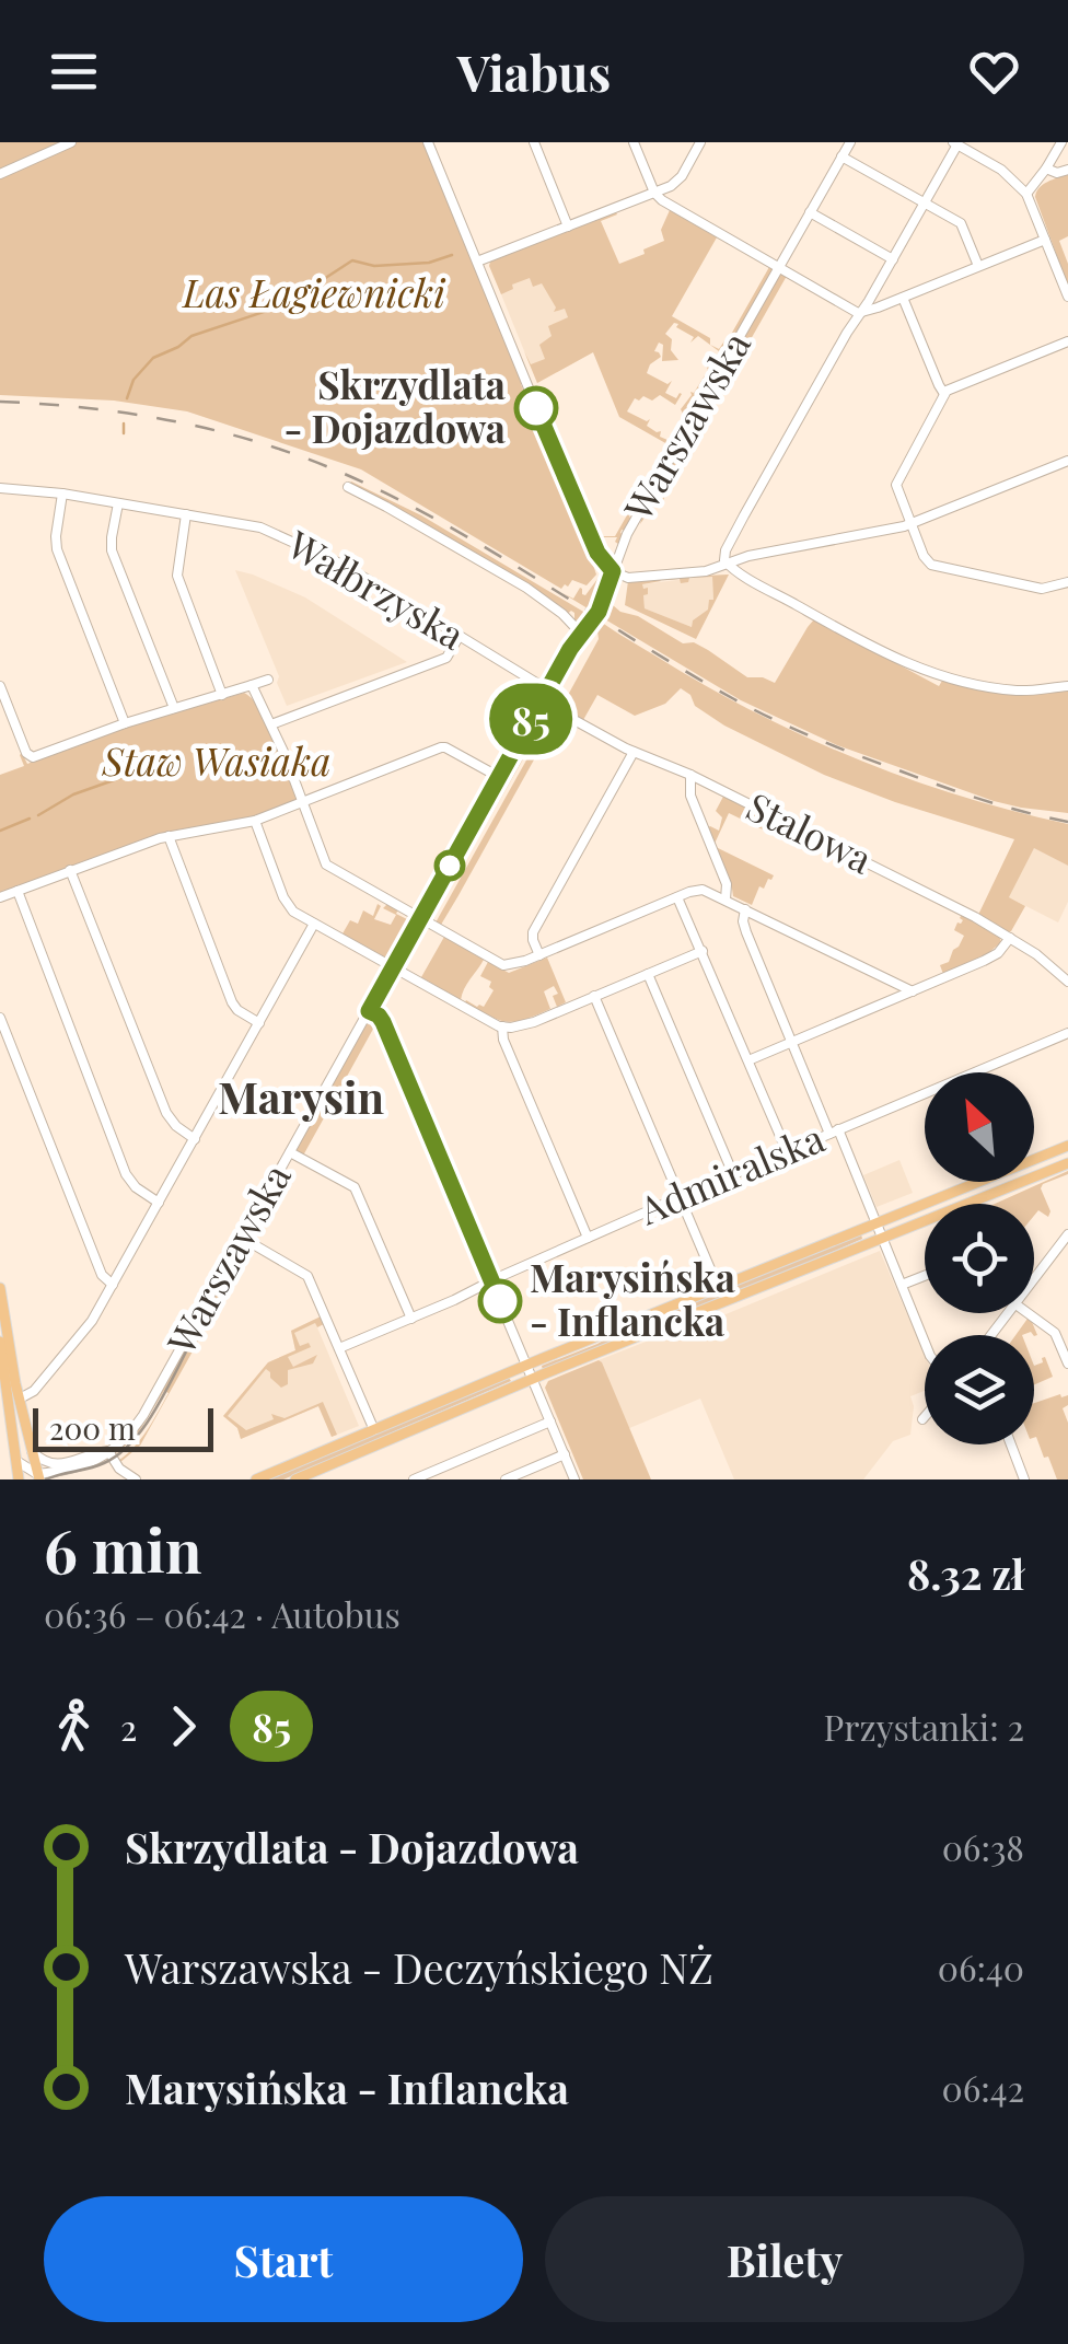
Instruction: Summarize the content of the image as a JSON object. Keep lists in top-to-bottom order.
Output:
{
  "streets": {
    "street": [
      "Warszawska",
      "Wałbrzyska",
      "Stalowa",
      "Admiralska"
    ]
  },
  "crossings": [
    ["Warszawska", "Wałbrzyska"],
    ["Warszawska", "Stalowa"]
  ],
  "districts": ["Marysin"],
  "parks": ["Las Łagiewnicki", "Staw Wasiaka"],
  "places": ["Skrzydlata - Dojazdowa", "Marysińska - Inflancka"],
  "lines": ["bus line 85"],
  "scale_bar": "200 m",
  "north": "top left",
  "page": {
    "header": "Viabus",
    "on_map": "85",
    "scale": "200 m",
    "heading": ["6 min", "06:36 – 06:42 · Autobus", "8.32 zł"],
    "legs": ["2", "85", "Przystanki: 2"],
    "list": [
      {
        "name": "Skrzydlata - Dojazdowa",
        "value": "06:38"
      },
      {
        "name": "Warszawska - Deczyńskiego NŻ",
        "value": "06:40"
      },
      {
        "name": "Marysińska - Inflancka",
        "value": "06:42"
      }
    ],
    "buttons": ["Start", "Bilety"]
  }
}
